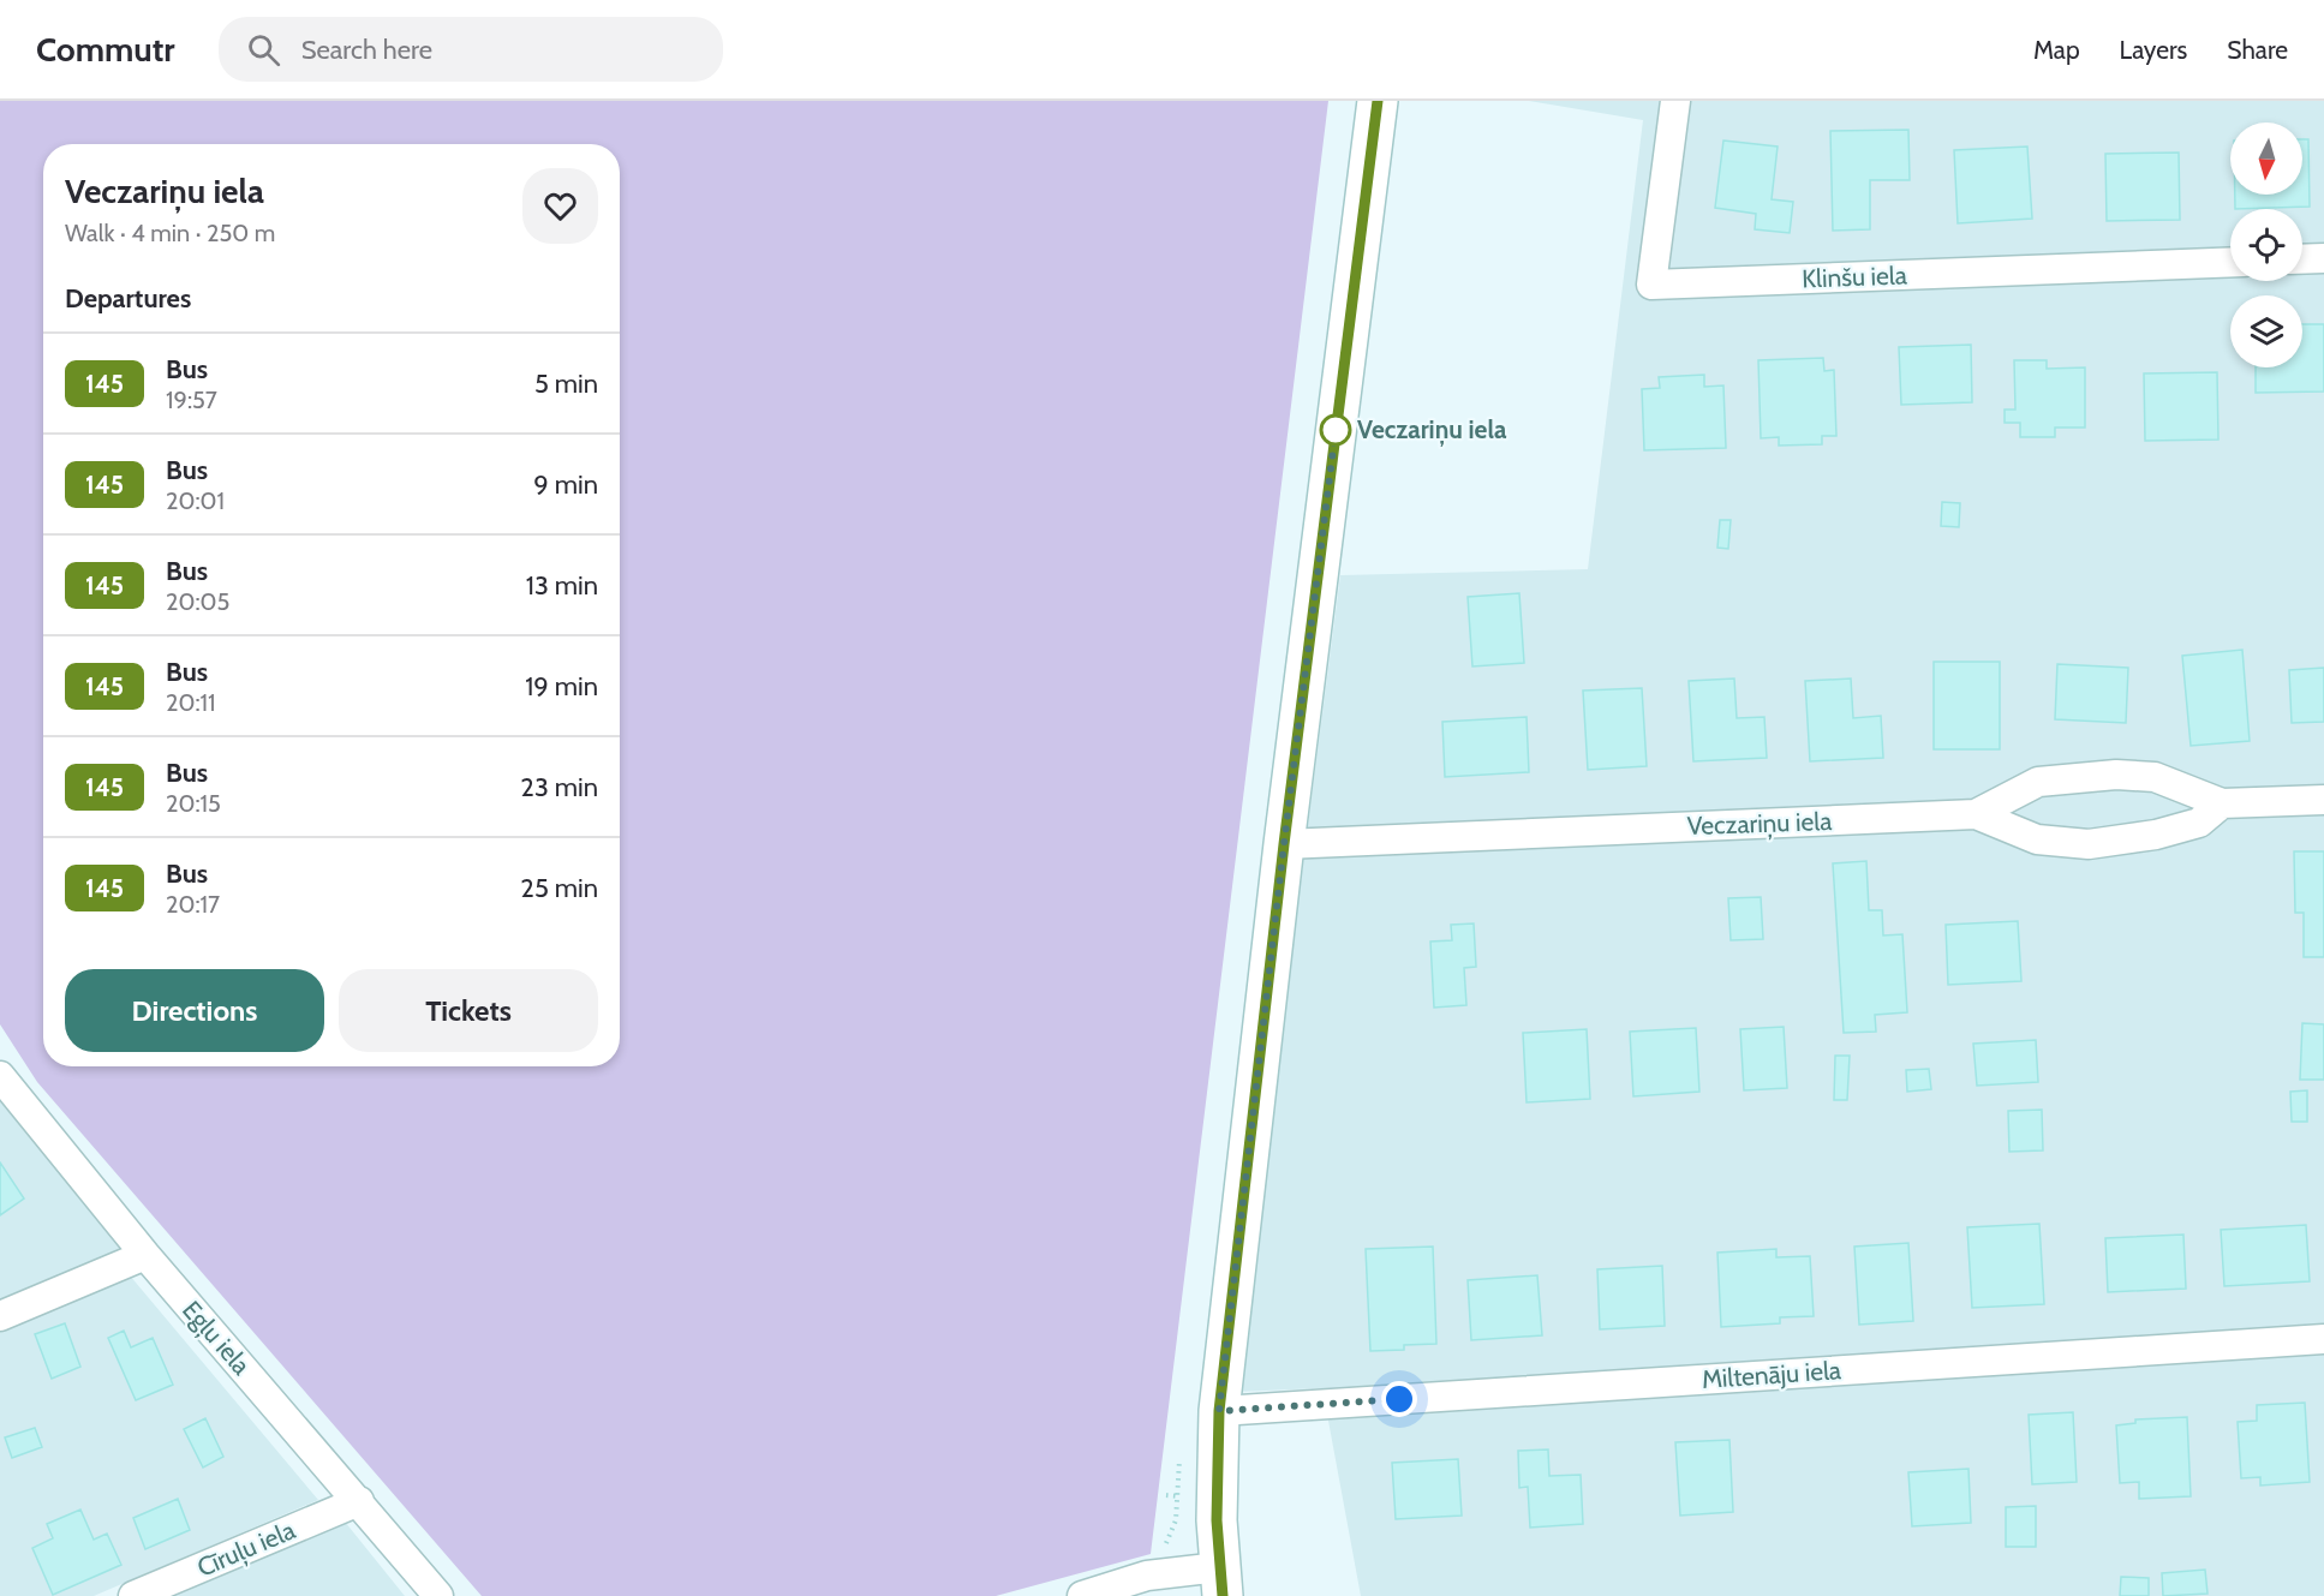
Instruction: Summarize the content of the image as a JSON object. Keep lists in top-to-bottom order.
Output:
{
  "streets": {
    "street": [
      "Klinšu iela",
      "Veczariņu iela",
      "Egļu iela",
      "Miltenāju iela",
      "Cīruļu iela"
    ]
  },
  "crossings": [
    ["Egļu iela", "Cīruļu iela"]
  ],
  "places": ["Veczariņu iela"],
  "lines": ["bus line 145"],
  "north": "bottom",
  "page": {
    "header": "Commutr",
    "search": "Search here",
    "nav": ["Map", "Layers", "Share"],
    "heading": [
      ["Veczariņu iela", "Walk · 4 min · 250 m"],
      "Departures"
    ],
    "list": [
      {
        "mark": "145",
        "name": "Bus",
        "note": "19:57",
        "value": "5 min"
      },
      {
        "mark": "145",
        "name": "Bus",
        "note": "20:01",
        "value": "9 min"
      },
      {
        "mark": "145",
        "name": "Bus",
        "note": "20:05",
        "value": "13 min"
      },
      {
        "mark": "145",
        "name": "Bus",
        "note": "20:11",
        "value": "19 min"
      },
      {
        "mark": "145",
        "name": "Bus",
        "note": "20:15",
        "value": "23 min"
      },
      {
        "mark": "145",
        "name": "Bus",
        "note": "20:17",
        "value": "25 min"
      }
    ],
    "buttons": ["Directions", "Tickets"]
  }
}
